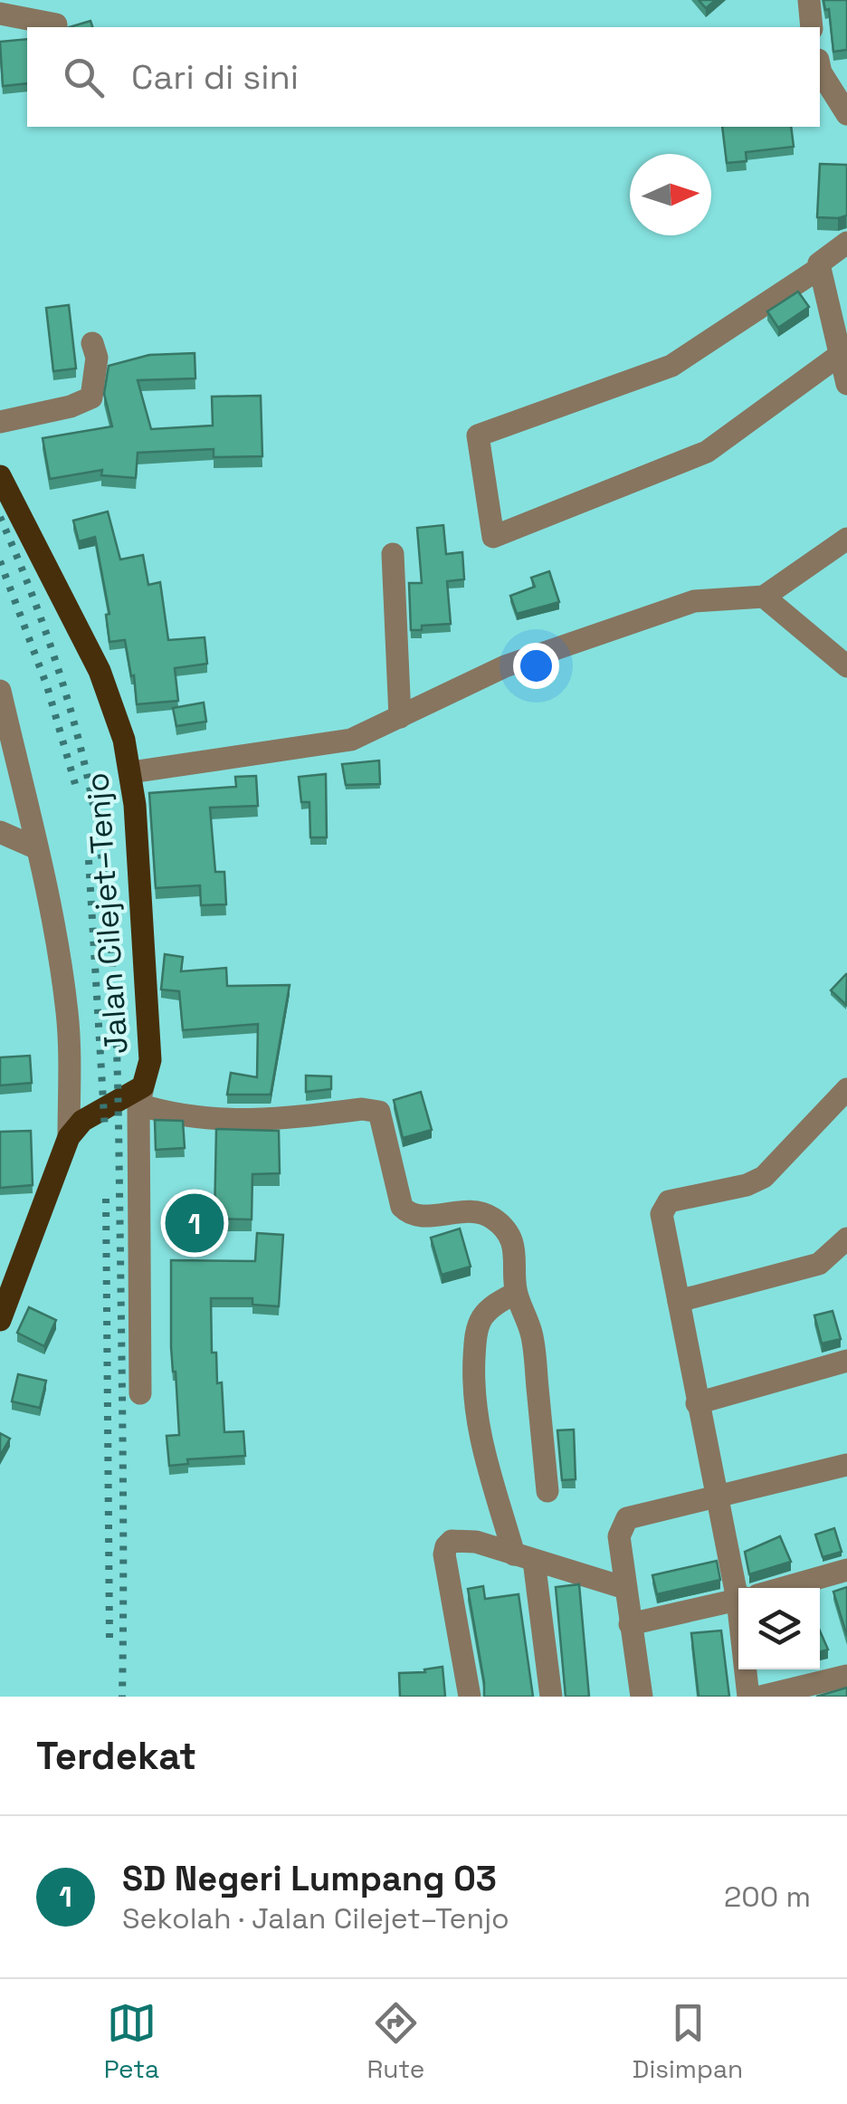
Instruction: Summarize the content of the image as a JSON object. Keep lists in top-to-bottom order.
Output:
{
  "streets": {
    "main road": ["Jalan Cilejet–Tenjo"]
  },
  "north": "right",
  "page": {
    "search": "Cari di sini",
    "pins": "1",
    "heading": "Terdekat",
    "list": [
      {
        "mark": "1",
        "name": "SD Negeri Lumpang 03",
        "note": "Sekolah · Jalan Cilejet–Tenjo",
        "value": "200 m"
      }
    ],
    "nav": ["Peta", "Rute", "Disimpan"]
  }
}
